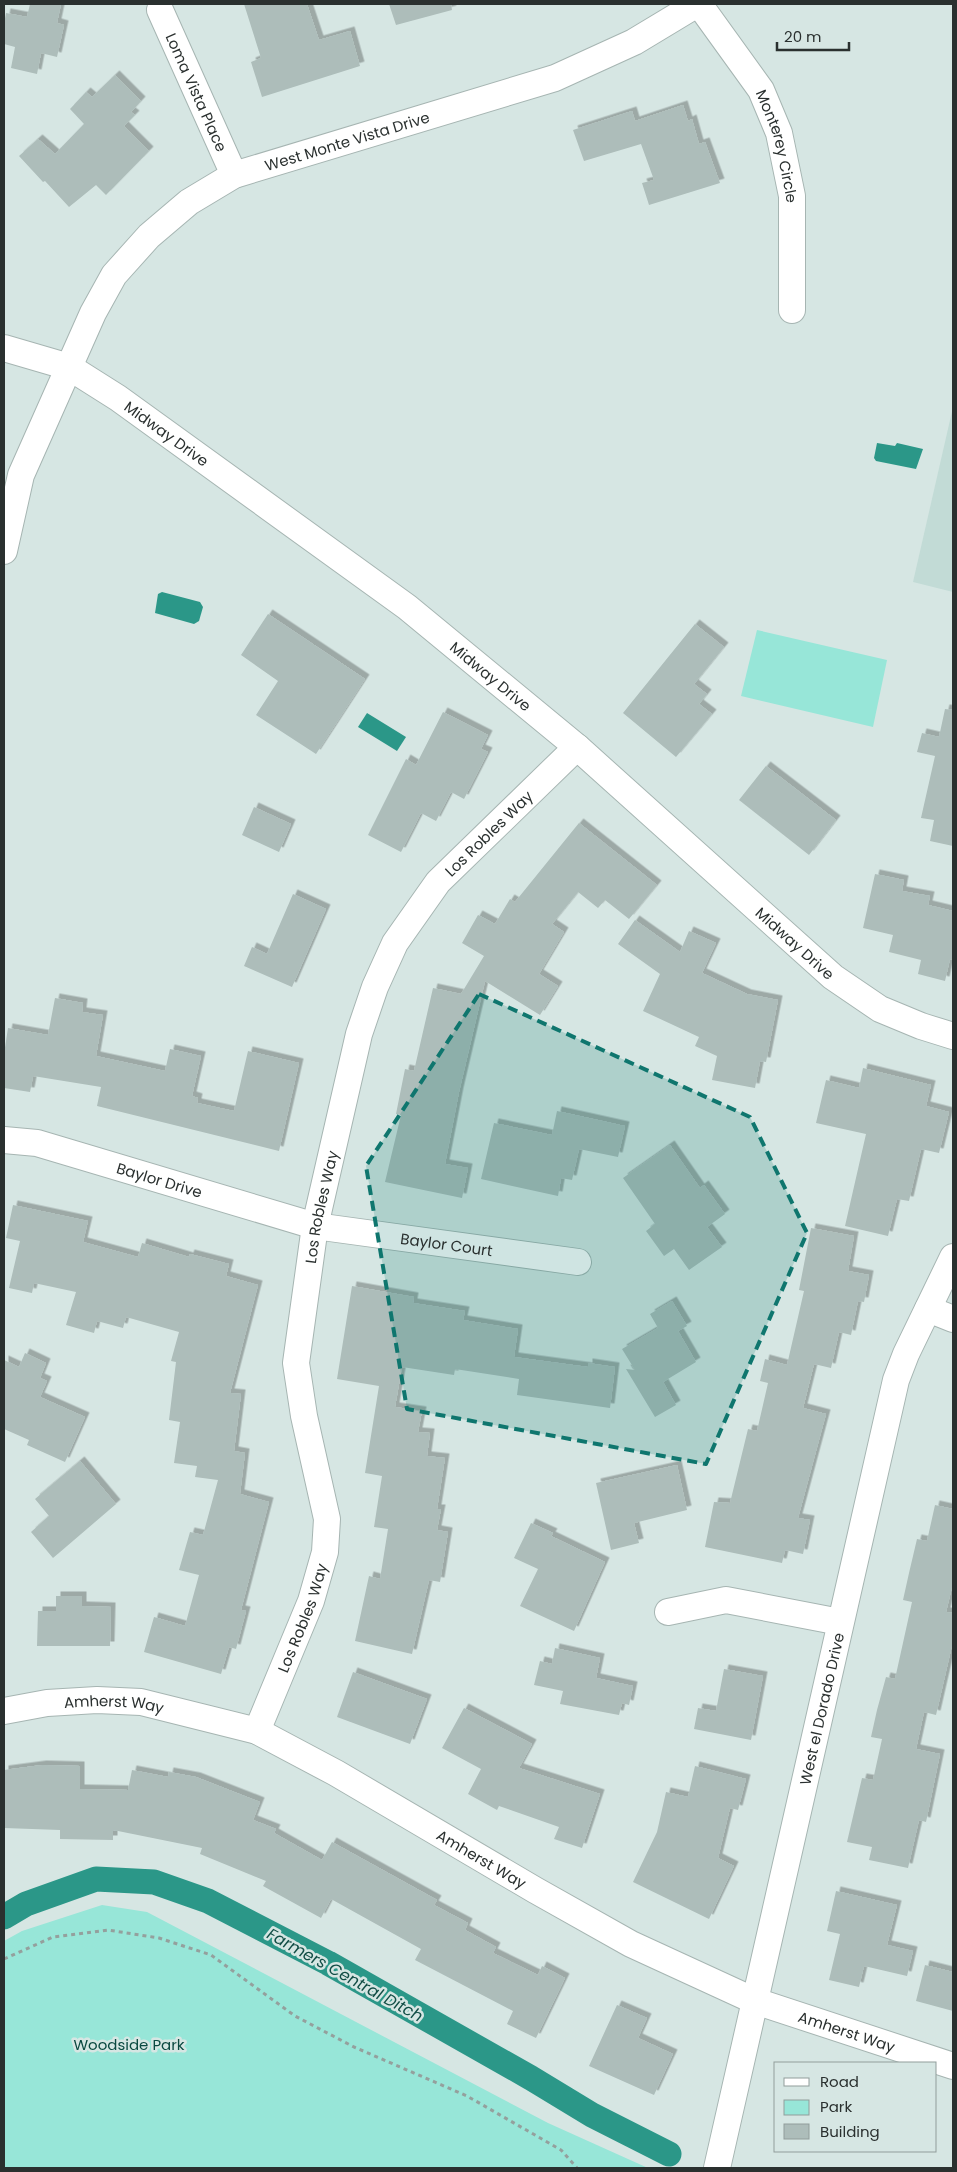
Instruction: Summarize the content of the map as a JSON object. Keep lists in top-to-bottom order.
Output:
{
  "streets": {
    "street": [
      "Loma Vista Place",
      "West Monte Vista Drive",
      "Monterey Circle",
      "Midway Drive",
      "Los Robles Way",
      "Baylor Drive",
      "Baylor Court",
      "Amherst Way",
      "West el Dorado Drive"
    ]
  },
  "crossings": [
    ["Loma Vista Place", "West Monte Vista Drive"],
    ["West Monte Vista Drive", "Monterey Circle"],
    ["West Monte Vista Drive", "Midway Drive"],
    ["Midway Drive", "Los Robles Way"],
    ["Los Robles Way", "Baylor Drive"],
    ["Los Robles Way", "Baylor Court"],
    ["Los Robles Way", "Amherst Way"],
    ["Baylor Drive", "Baylor Court"],
    ["Amherst Way", "West el Dorado Drive"]
  ],
  "water": ["Farmers Central Ditch"],
  "parks": ["Woodside Park"],
  "legend": ["Road", "Park", "Building"],
  "scale_bar": "20 m"
}
